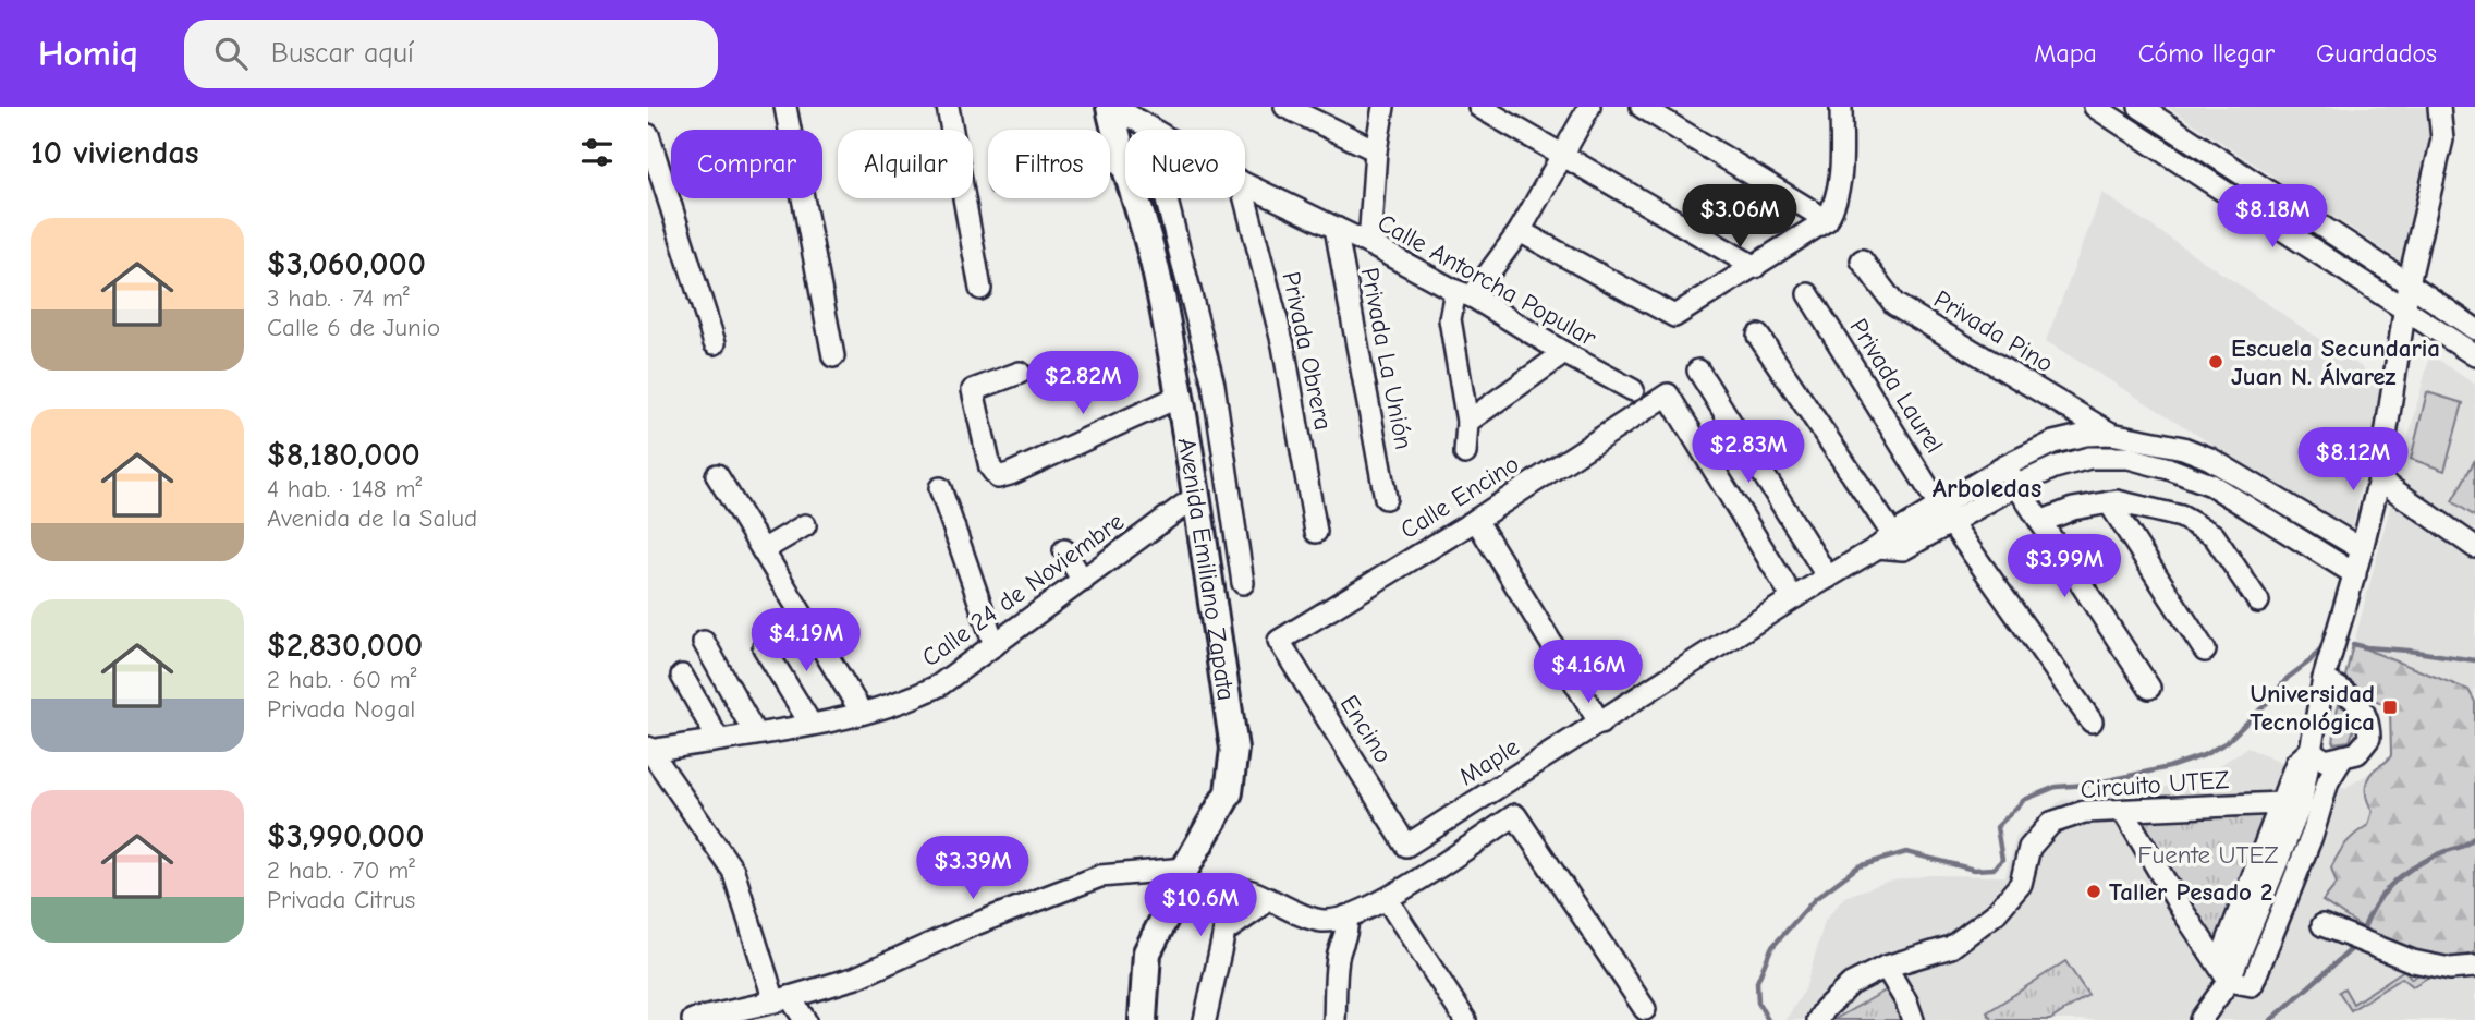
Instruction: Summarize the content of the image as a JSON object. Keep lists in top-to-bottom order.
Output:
{
  "streets": {
    "main road": ["Avenida Emiliano Zapata"],
    "street": [
      "Calle Antorcha Popular",
      "Privada Pino",
      "Privada Obrera",
      "Privada La Unión",
      "Privada Laurel",
      "Calle Encino",
      "Calle 24 de Noviembre",
      "Encino",
      "Maple",
      "Circuito UTEZ"
    ]
  },
  "crossings": [
    ["Calle Antorcha Popular", "Privada La Unión"],
    ["Calle Antorcha Popular", "Avenida Emiliano Zapata"],
    ["Privada Laurel", "Maple"],
    ["Calle Encino", "Encino"],
    ["Calle Encino", "Maple"],
    ["Avenida Emiliano Zapata", "Calle 24 de Noviembre"],
    ["Encino", "Maple"]
  ],
  "districts": ["Arboledas"],
  "parks": ["Fuente UTEZ"],
  "places": {
    "other": ["Escuela Secundaria Juan N. Álvarez", "Taller Pesado 2"],
    "transit": ["Universidad Tecnológica"]
  },
  "page": {
    "header": "Homiq",
    "search": "Buscar aquí",
    "nav": ["Mapa", "Cómo llegar", "Guardados"],
    "heading": "10 viviendas",
    "chip": [
      "Comprar",
      "Alquilar",
      "Filtros",
      "Nuevo"
    ],
    "price": [
      "$3.06M",
      "$8.18M",
      "$2.82M",
      "$2.83M",
      "$8.12M",
      "$3.99M",
      "$4.19M",
      "$4.16M",
      "$3.39M",
      "$10.6M"
    ],
    "list": [
      {
        "name": "$3,060,000",
        "note": "3 hab. · 74 m² · Calle 6 de Junio"
      },
      {
        "name": "$8,180,000",
        "note": "4 hab. · 148 m² · Avenida de la Salud"
      },
      {
        "name": "$2,830,000",
        "note": "2 hab. · 60 m² · Privada Nogal"
      },
      {
        "name": "$3,990,000",
        "note": "2 hab. · 70 m² · Privada Citrus"
      }
    ]
  }
}
